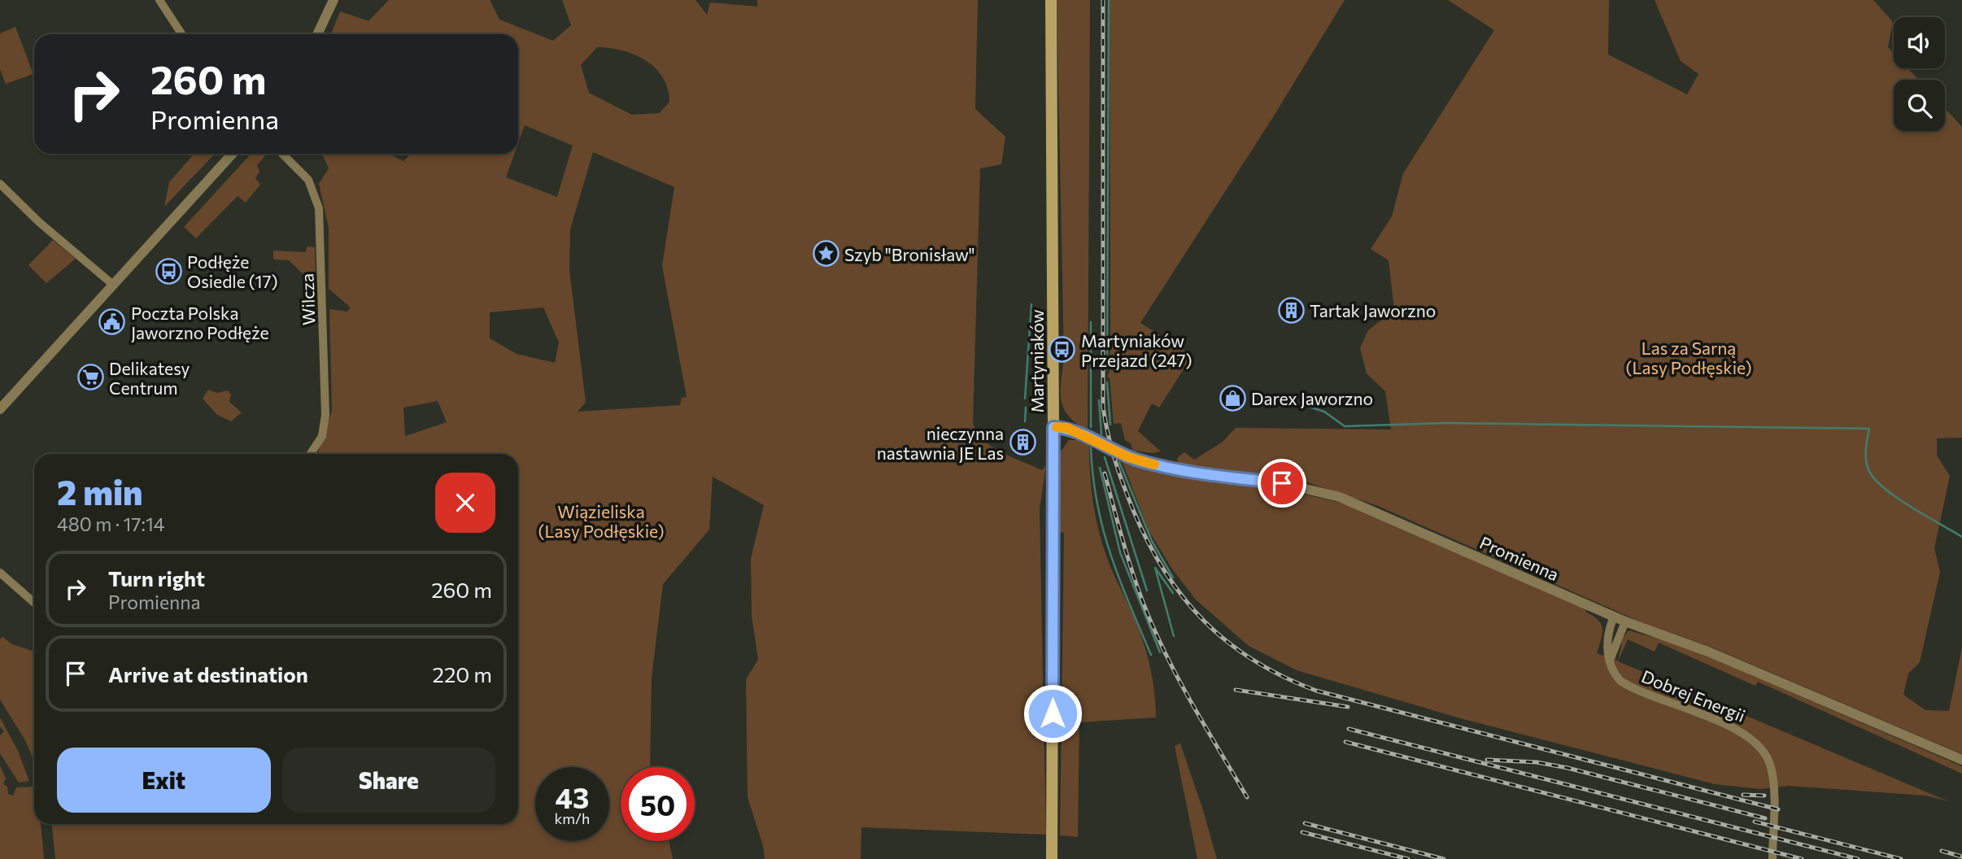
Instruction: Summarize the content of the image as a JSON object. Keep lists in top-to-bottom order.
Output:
{
  "streets": {
    "main road": ["Martyniaków"],
    "street": ["Wilcza", "Promienna", "Dobrej Energii"]
  },
  "crossings": [
    ["Martyniaków", "Promienna"]
  ],
  "parks": ["Las za Sarną (Lasy Podłęskie)", "Wiązieliska (Lasy Podłęskie)"],
  "places": {
    "place": ["Szyb \"Bronisław\""],
    "bus stop": ["Podłęże Osiedle (17)", "Martyniaków Przejazd (247)"],
    "building": ["Tartak Jaworzno", "nieczynna nastawnia JE Las"],
    "public building": ["Poczta Polska Jaworzno Podłęże"],
    "supermarket": ["Delikatesy Centrum"],
    "shop": ["Darex Jaworzno"]
  },
  "page": {
    "turn": ["260 m", "Promienna"],
    "heading": ["2 min", "480 m · 17:14"],
    "list": [
      {
        "name": "Turn right",
        "note": "Promienna",
        "value": "260 m"
      },
      {
        "name": "Arrive at destination",
        "value": "220 m"
      }
    ],
    "buttons": ["Exit", "Share"],
    "speed": "43 km/h",
    "limit": "50"
  }
}
